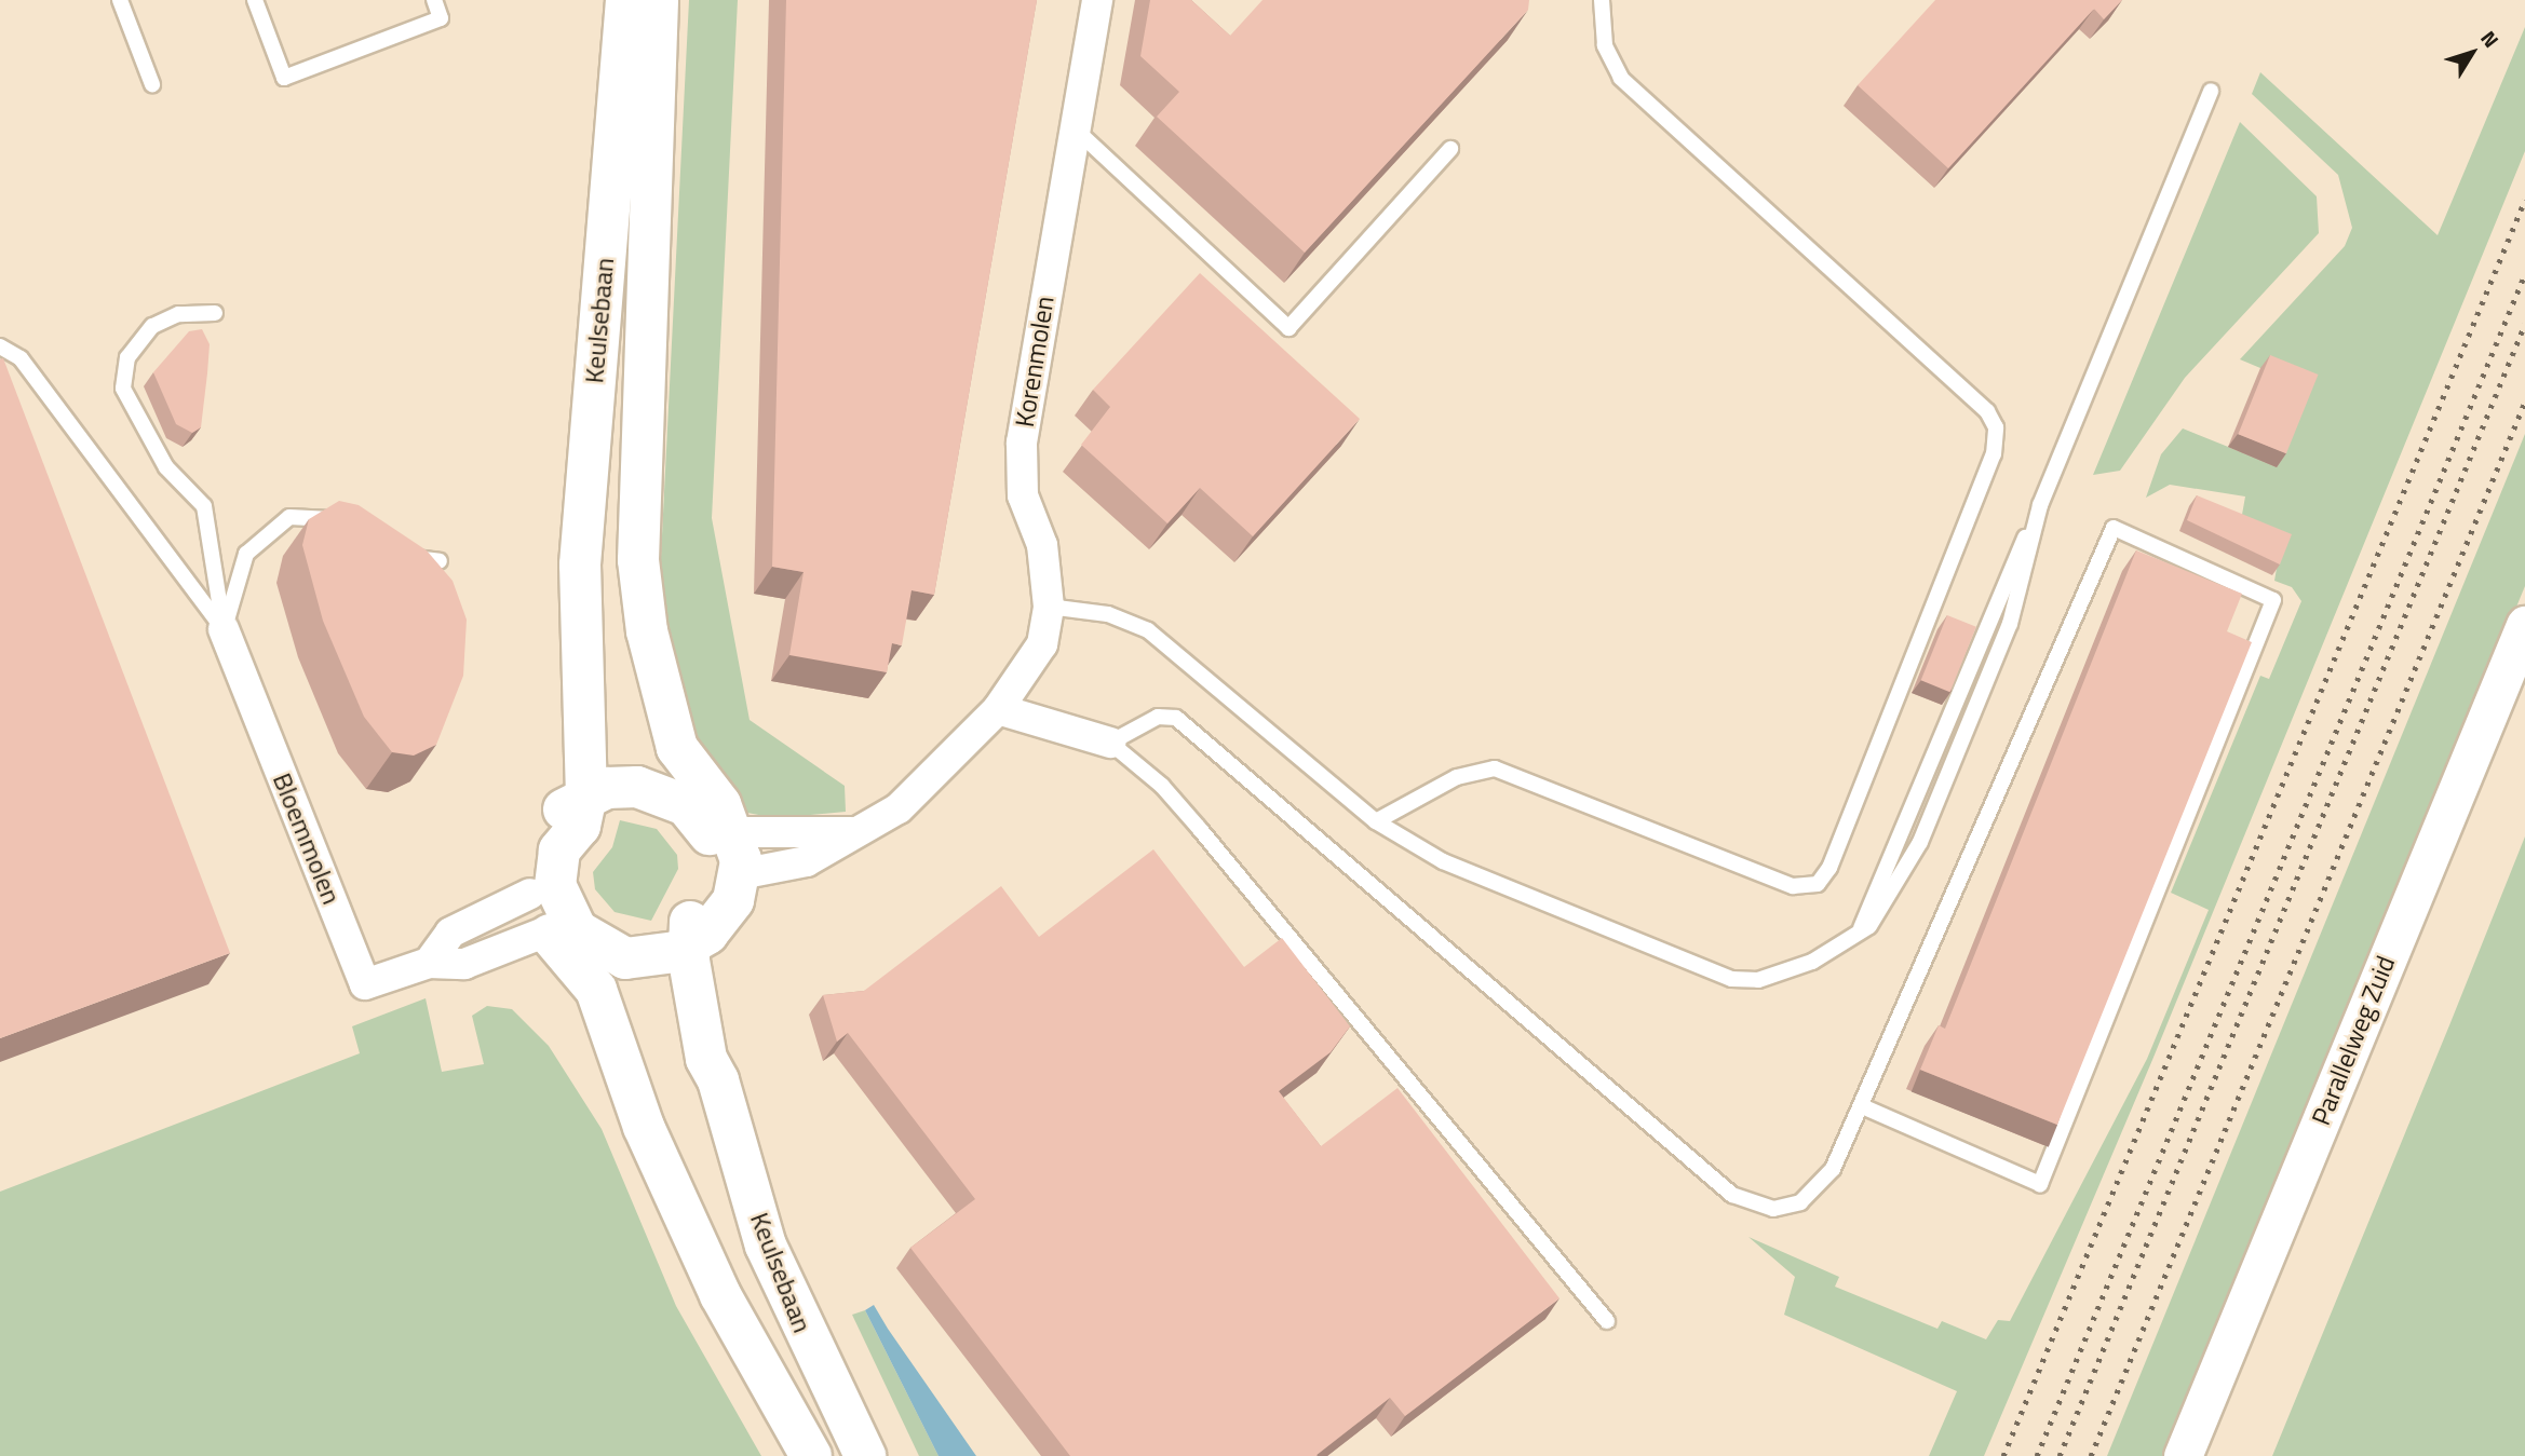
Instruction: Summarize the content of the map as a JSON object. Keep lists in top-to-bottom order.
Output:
{
  "streets": {
    "main road": ["Keulsebaan"],
    "street": ["Korenmolen", "Bloemmolen", "Parallelweg Zuid"]
  },
  "crossings": [
    ["Keulsebaan", "Korenmolen"],
    ["Keulsebaan", "Bloemmolen"],
    ["Korenmolen", "Bloemmolen"]
  ],
  "north": "top right"
}
